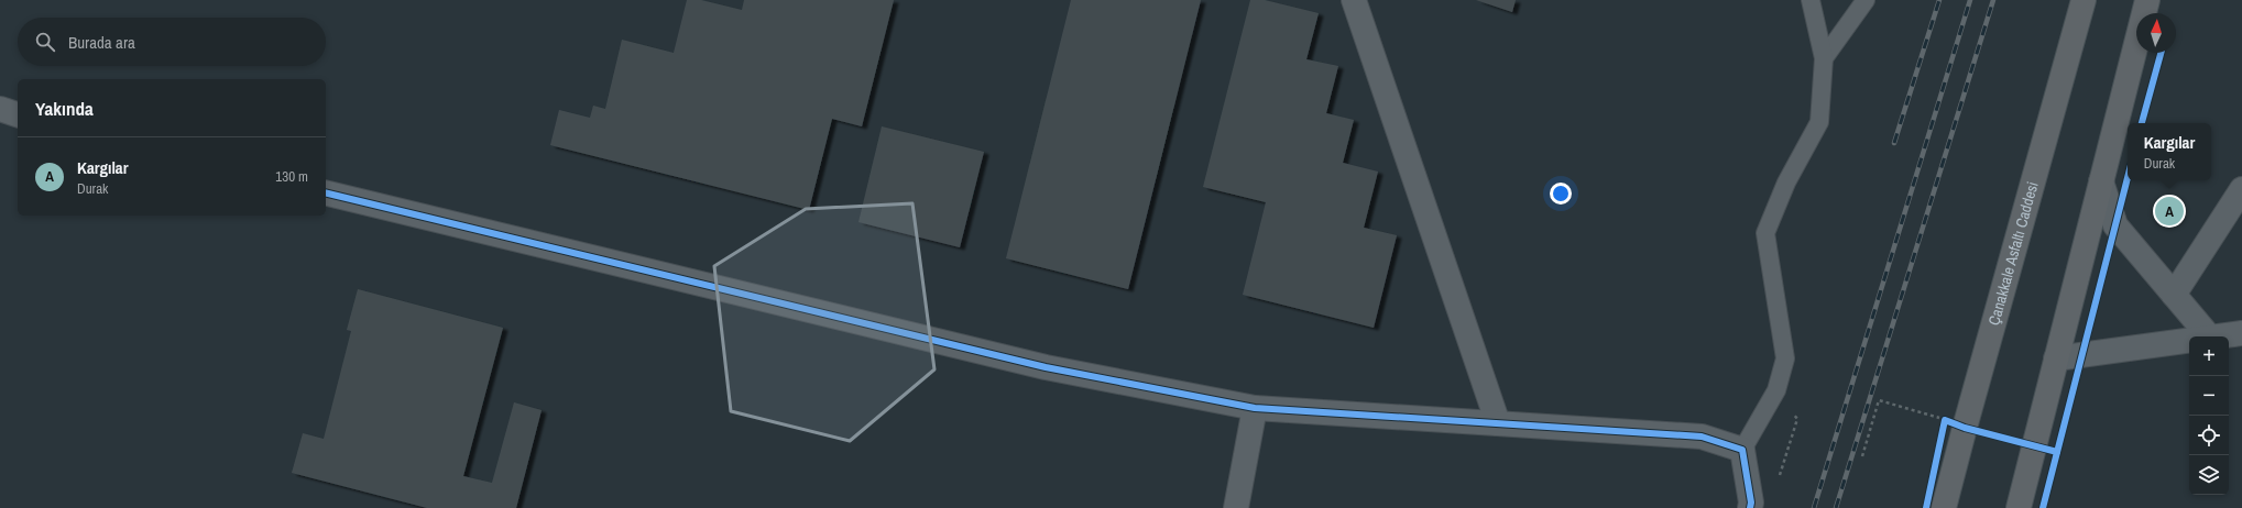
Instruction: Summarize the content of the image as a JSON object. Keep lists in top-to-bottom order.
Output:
{
  "streets": {
    "highway": ["Çanakkale Asfaltı Caddesi"]
  },
  "north": "top",
  "page": {
    "search": "Burada ara",
    "heading": "Yakında",
    "popup": ["Kargılar", "Durak"],
    "list": [
      {
        "mark": "A",
        "name": "Kargılar",
        "note": "Durak",
        "value": "130 m"
      }
    ],
    "pins": "A",
    "map_buttons": ["+", "−"]
  }
}
